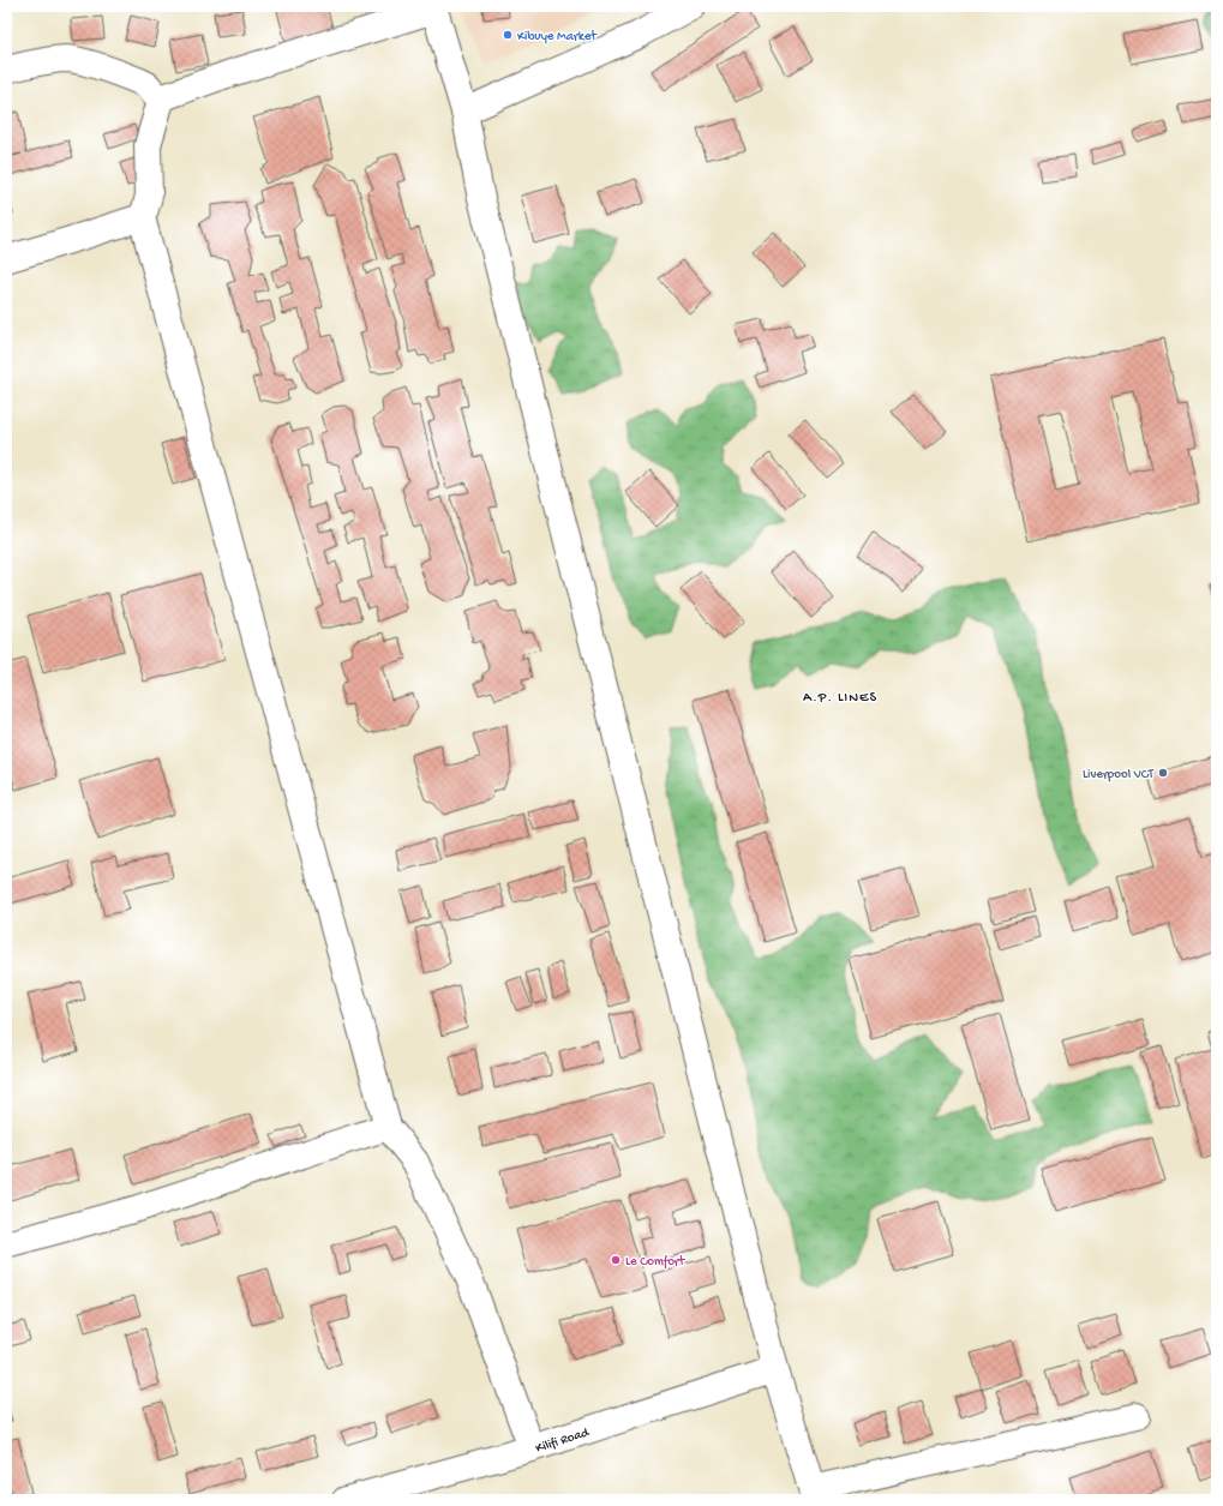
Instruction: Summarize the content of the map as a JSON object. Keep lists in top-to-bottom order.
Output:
{
  "streets": {
    "street": ["Kilifi Road"]
  },
  "districts": ["A.P. LINES"],
  "places": ["Kibuye Market", "Liverpool VCT", "Le Comfort"]
}
